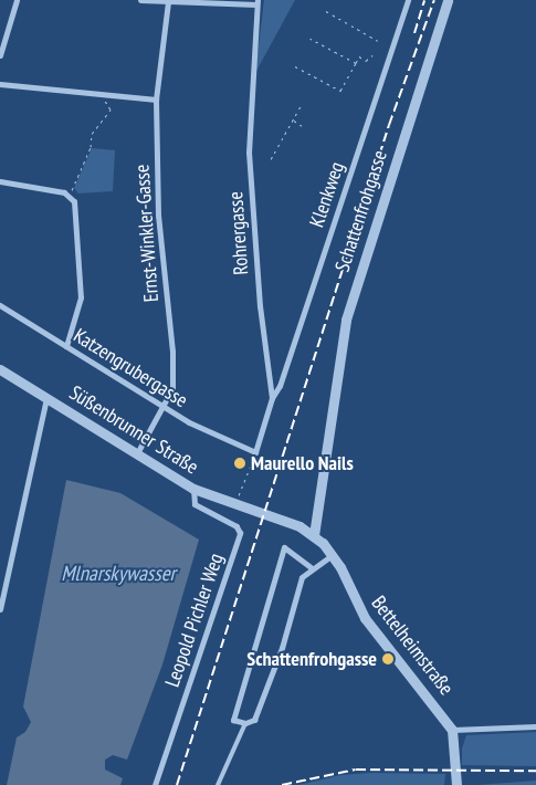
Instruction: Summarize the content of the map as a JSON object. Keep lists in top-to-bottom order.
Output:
{
  "streets": {
    "street": [
      "Klenkweg",
      "Schattenfrohgasse",
      "Ernst-Winkler-Gasse",
      "Rohrergasse",
      "Katzengrubergasse",
      "Süßenbrunner Straße",
      "Leopold Pichler Weg",
      "Bettelheimstraße"
    ]
  },
  "crossings": [
    ["Klenkweg", "Rohrergasse"],
    ["Schattenfrohgasse", "Bettelheimstraße"],
    ["Ernst-Winkler-Gasse", "Katzengrubergasse"],
    ["Ernst-Winkler-Gasse", "Süßenbrunner Straße"],
    ["Rohrergasse", "Katzengrubergasse"],
    ["Süßenbrunner Straße", "Leopold Pichler Weg"],
    ["Süßenbrunner Straße", "Bettelheimstraße"]
  ],
  "water": ["Mlnarskywasser"],
  "places": ["Maurello Nails", "Schattenfrohgasse"]
}
